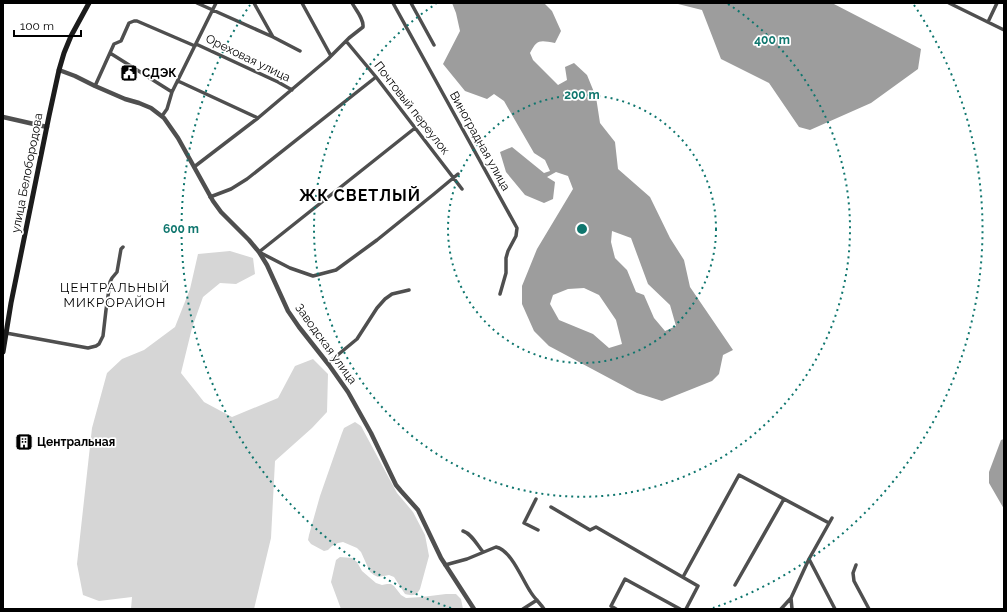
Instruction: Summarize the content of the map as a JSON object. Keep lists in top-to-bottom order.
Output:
{
  "streets": {
    "main road": ["улица Белобородова"],
    "street": [
      "Ореховая улица",
      "Почтовый переулок",
      "Виноградная улица",
      "Заводская улица"
    ]
  },
  "crossings": [
    ["улица Белобородова", "Заводская улица"]
  ],
  "districts": ["ЖК СВЕТЛЫЙ", "ЦЕНТРАЛЬНЫЙ МИКРОРАЙОН"],
  "places": {
    "public building": ["СДЭК"],
    "building": ["Центральная"]
  },
  "scale_bar": "100 m",
  "rings": ["400 m", "200 m", "600 m"]
}
